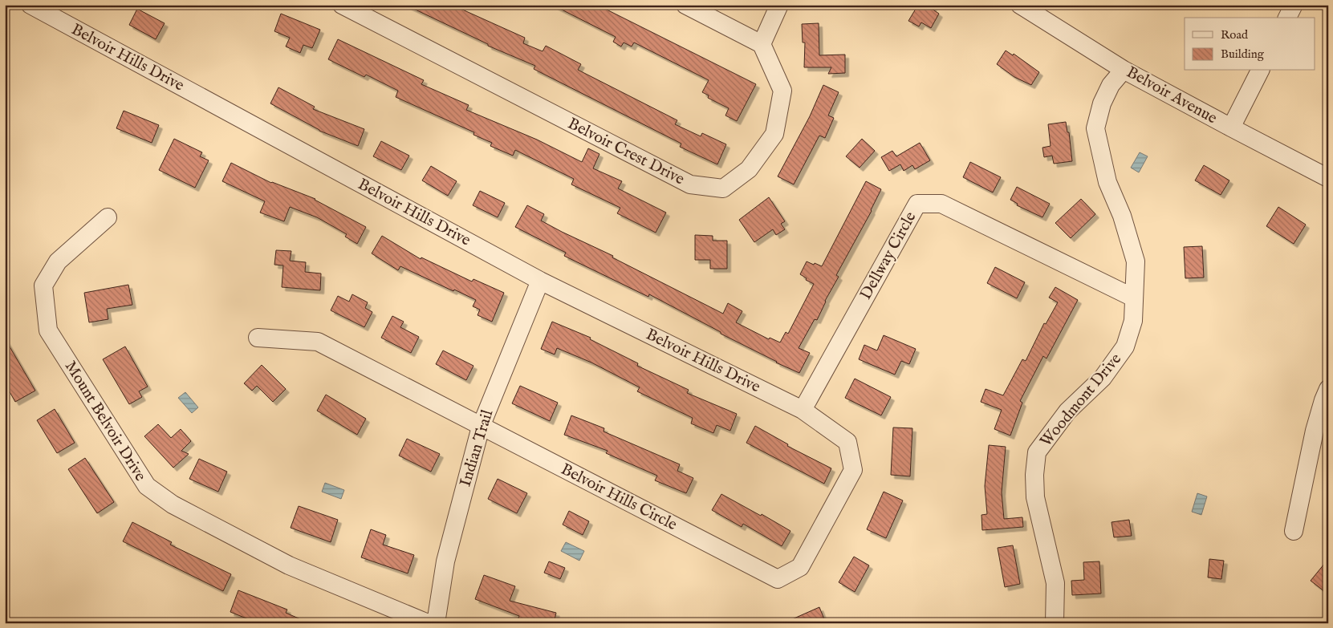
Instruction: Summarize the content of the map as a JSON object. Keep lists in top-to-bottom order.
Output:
{
  "streets": {
    "street": [
      "Belvoir Hills Drive",
      "Belvoir Avenue",
      "Belvoir Crest Drive",
      "Dellway Circle",
      "Woodmont Drive",
      "Mount Belvoir Drive",
      "Indian Trail",
      "Belvoir Hills Circle"
    ]
  },
  "crossings": [
    ["Belvoir Hills Drive", "Dellway Circle"],
    ["Belvoir Hills Drive", "Indian Trail"],
    ["Belvoir Hills Drive", "Belvoir Hills Circle"],
    ["Belvoir Avenue", "Woodmont Drive"],
    ["Dellway Circle", "Woodmont Drive"],
    ["Dellway Circle", "Belvoir Hills Circle"],
    ["Indian Trail", "Belvoir Hills Circle"]
  ],
  "legend": ["Road", "Building"]
}
